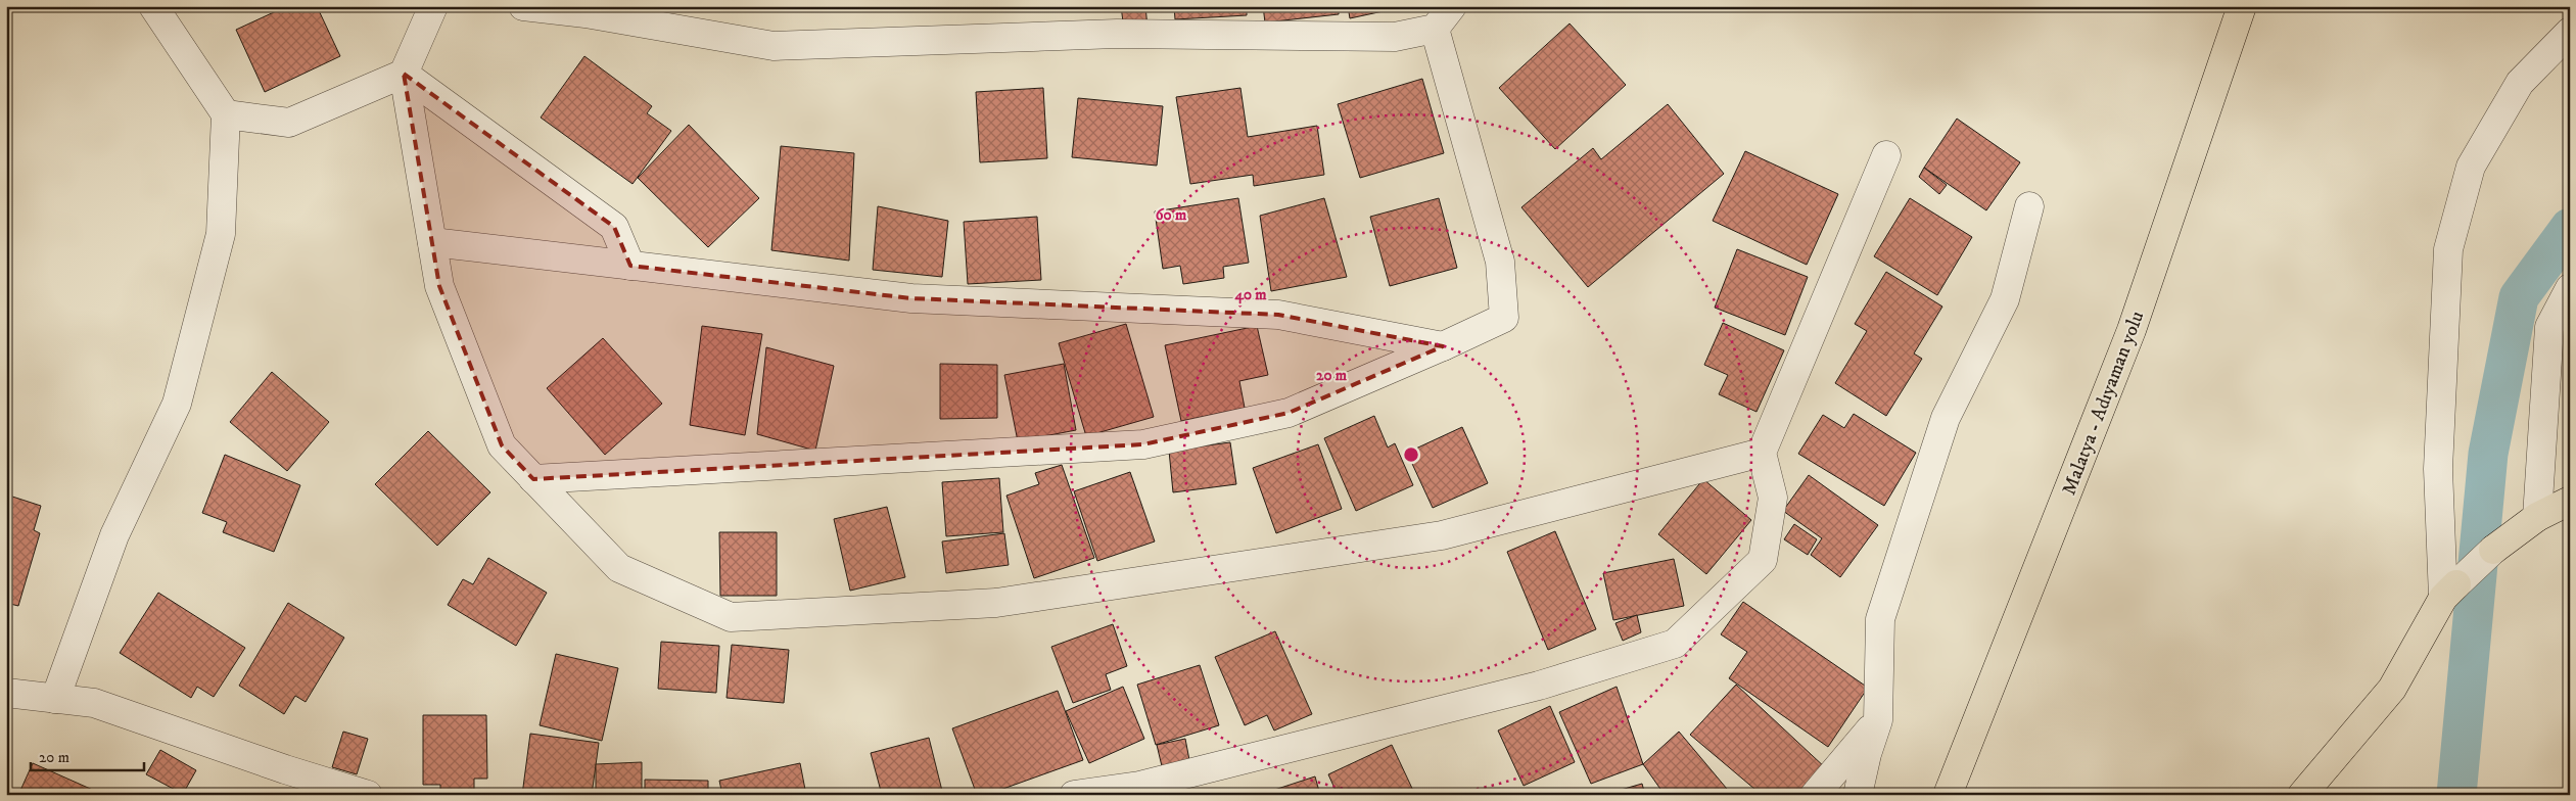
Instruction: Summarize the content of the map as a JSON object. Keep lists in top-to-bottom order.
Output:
{
  "streets": {
    "main road": ["Malatya - Adıyaman yolu"]
  },
  "scale_bar": "20 m",
  "rings": ["60 m", "40 m", "20 m"]
}
